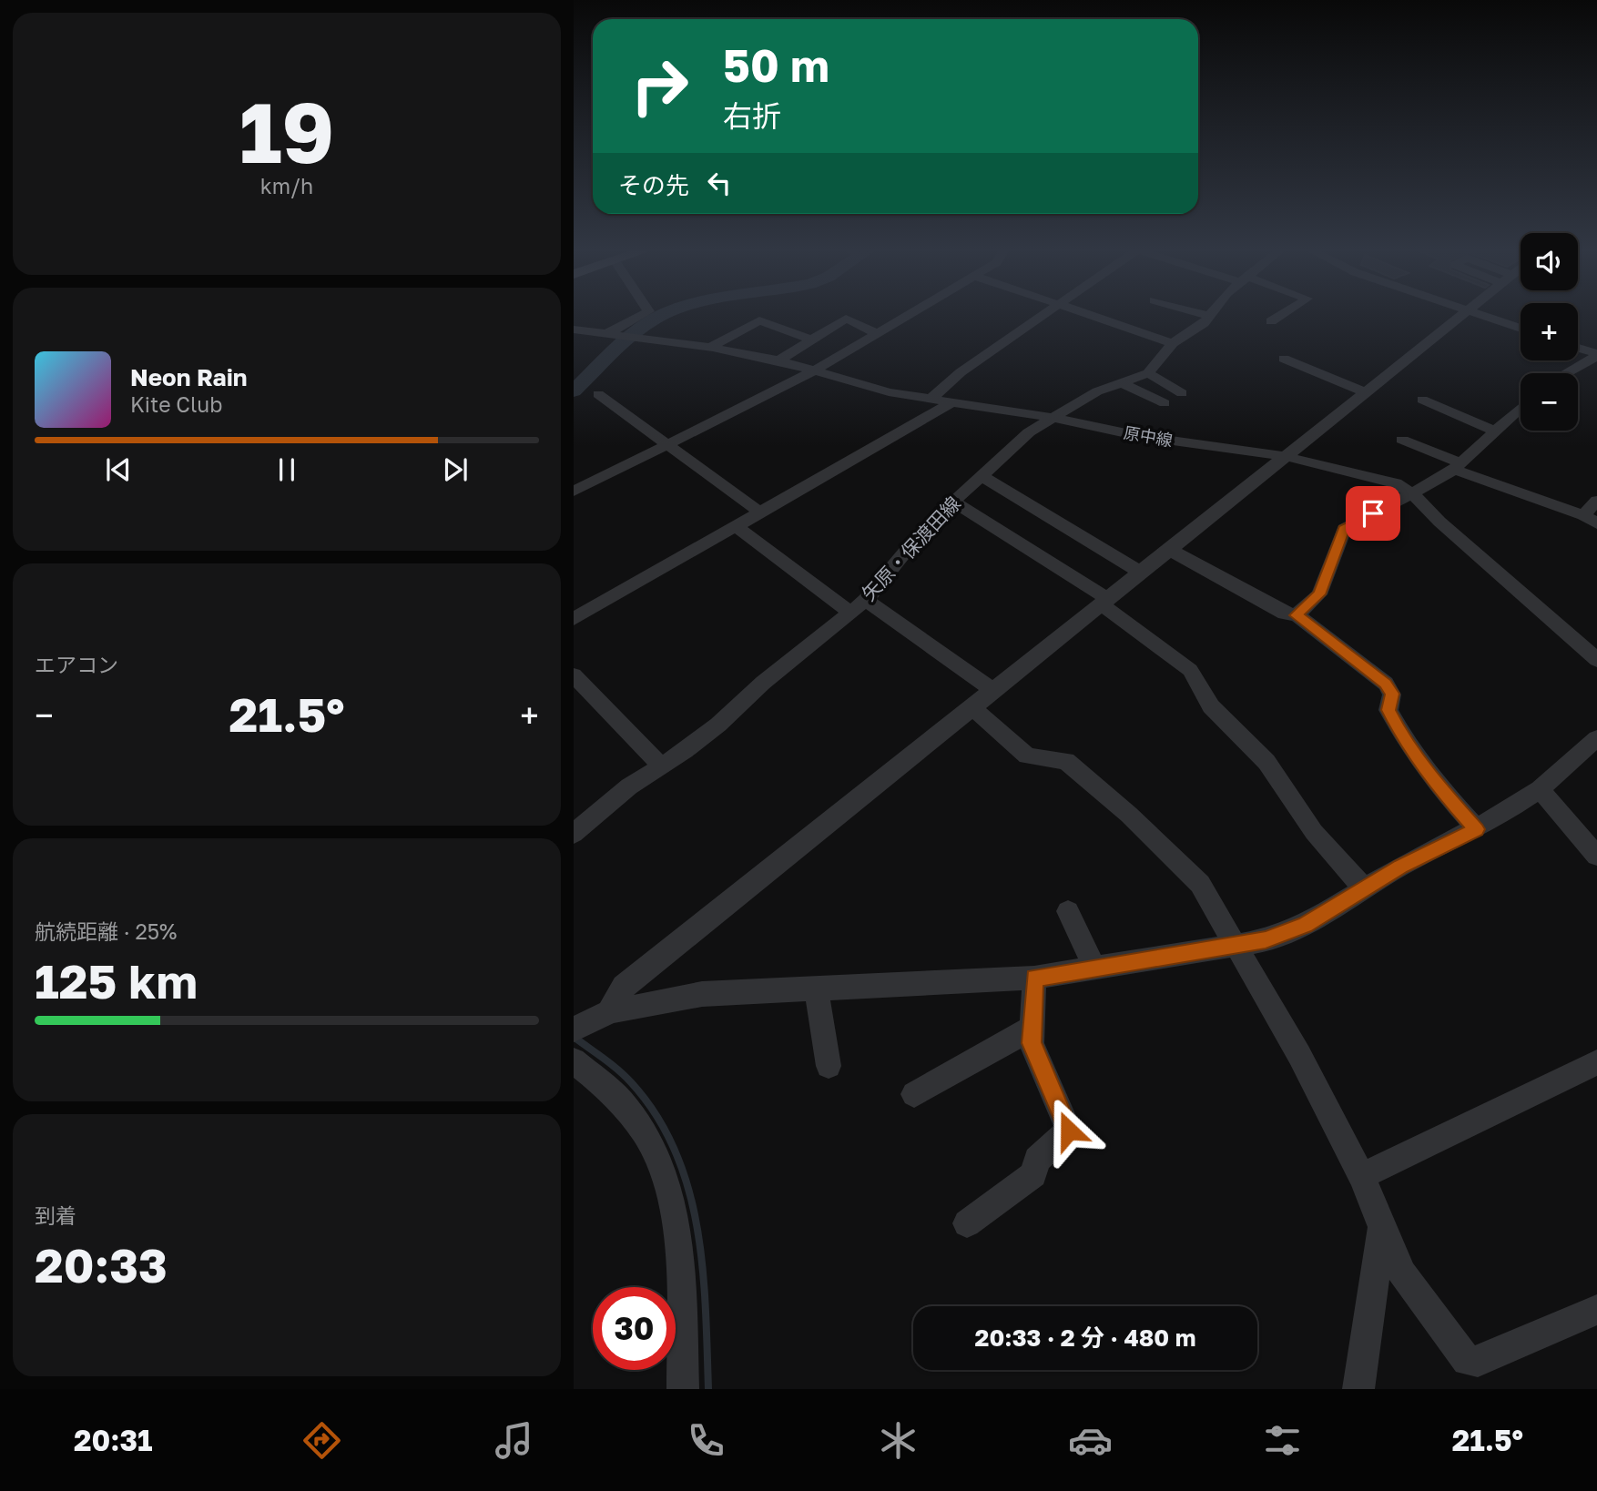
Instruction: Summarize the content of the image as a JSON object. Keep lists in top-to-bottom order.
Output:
{
  "streets": {
    "street": ["原中線", "矢原・保渡田線"]
  },
  "crossings": [
    ["原中線", "矢原・保渡田線"]
  ],
  "page": {
    "tile": [
      ["19", "km/h"],
      "エアコン",
      ["航続距離 · 25%", "125 km"],
      ["到着", "20:33"]
    ],
    "turn": ["50 m", "右折"],
    "then": "その先",
    "map_buttons": ["+", "−"],
    "song": ["Neon Rain", "Kite Club"],
    "heat": ["−", "21.5°", "+"],
    "limit": "30",
    "trip": "20:33 · 2 分 · 480 m",
    "tabs": ["20:31", "21.5°"]
  }
}
